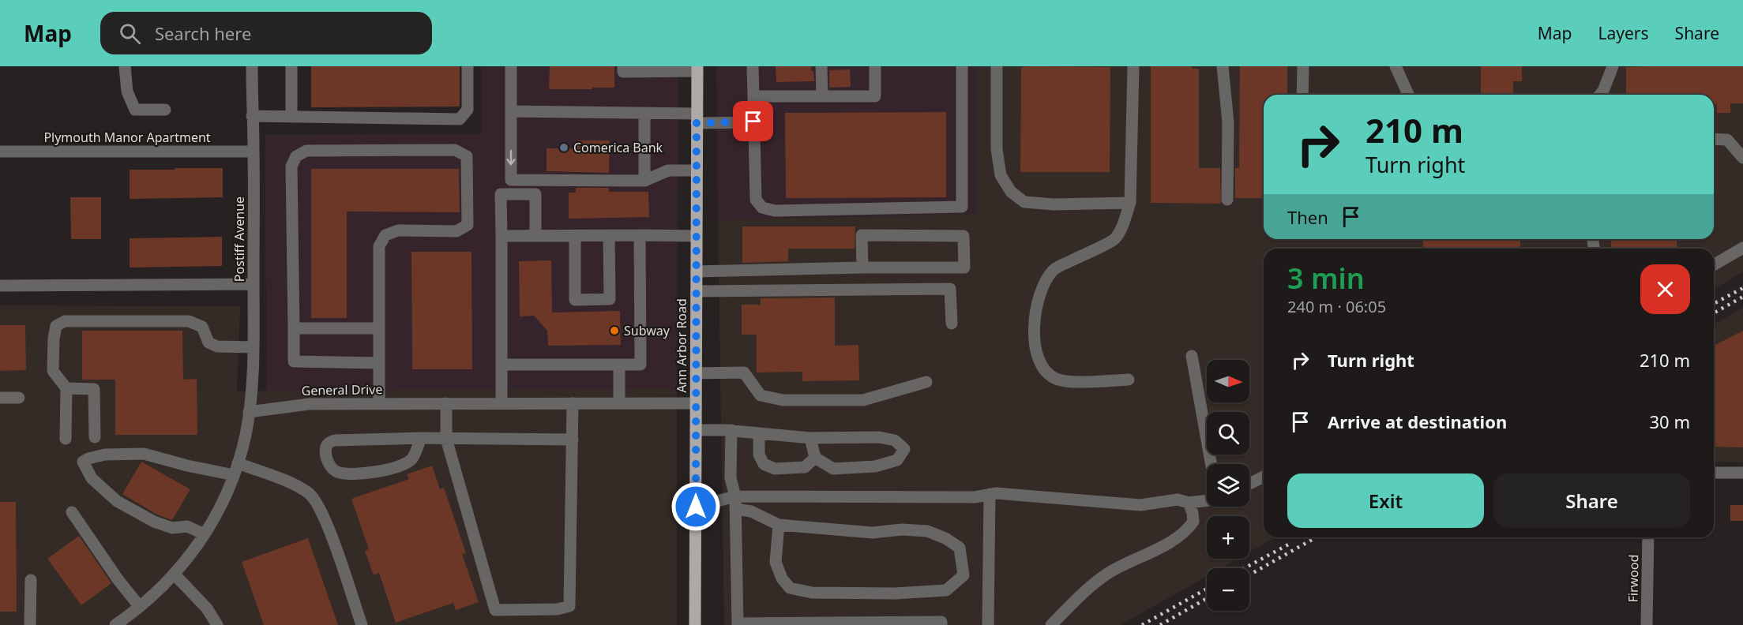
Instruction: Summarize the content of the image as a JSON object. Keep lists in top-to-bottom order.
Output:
{
  "streets": {
    "main road": ["Ann Arbor Road"],
    "street": [
      "Plymouth Manor Apartment",
      "Postiff Avenue",
      "General Drive",
      "Firwood"
    ]
  },
  "crossings": [
    ["Plymouth Manor Apartment", "Postiff Avenue"],
    ["Postiff Avenue", "General Drive"],
    ["Ann Arbor Road", "General Drive"]
  ],
  "places": ["Comerica Bank", "Subway"],
  "north": "right",
  "page": {
    "header": "Map",
    "search": "Search here",
    "nav": ["Map", "Layers", "Share"],
    "turn": ["210 m", "Turn right"],
    "then": "Then",
    "heading": ["3 min", "240 m · 06:05"],
    "list": [
      {
        "name": "Turn right",
        "value": "210 m"
      },
      {
        "name": "Arrive at destination",
        "value": "30 m"
      }
    ],
    "map_buttons": ["+", "−"],
    "buttons": ["Exit", "Share"]
  }
}
